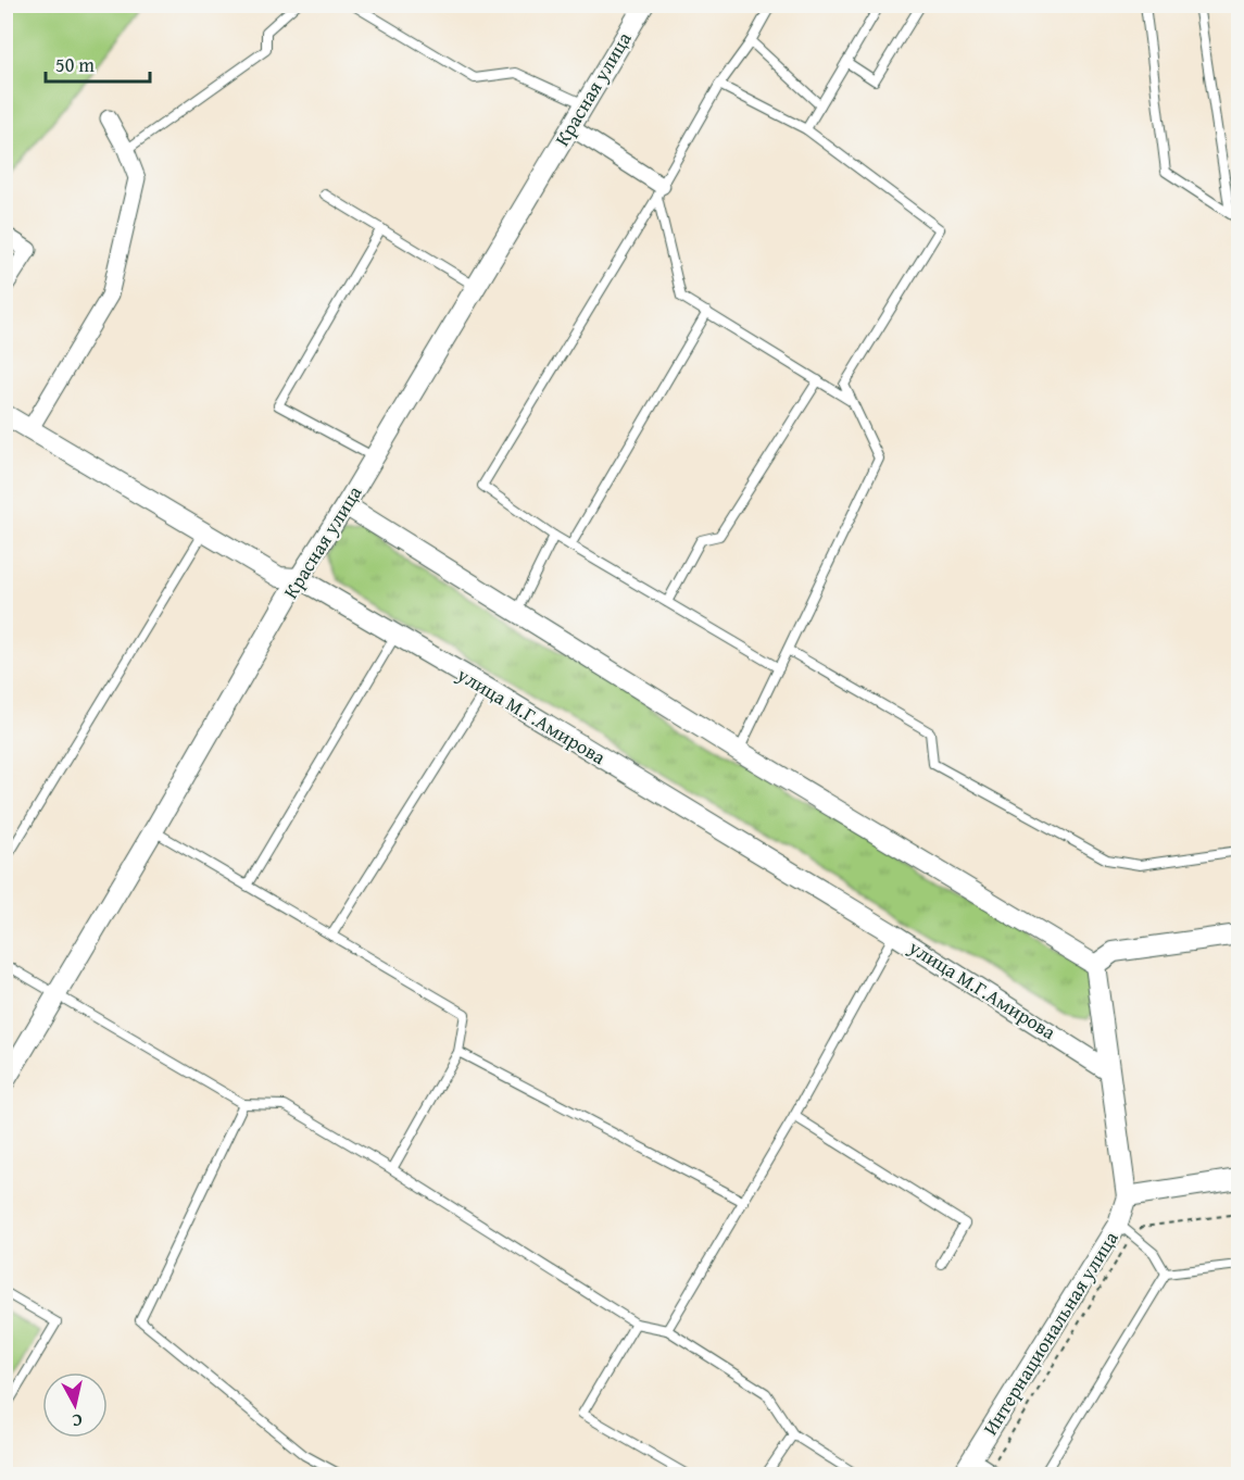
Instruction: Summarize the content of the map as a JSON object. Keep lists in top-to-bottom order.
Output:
{
  "streets": {
    "street": ["Красная улица", "улица М.Г.Амирова", "Интернациональная улица"]
  },
  "crossings": [
    ["Красная улица", "улица М.Г.Амирова"],
    ["улица М.Г.Амирова", "Интернациональная улица"]
  ],
  "scale_bar": "50 m",
  "north": "bottom"
}
